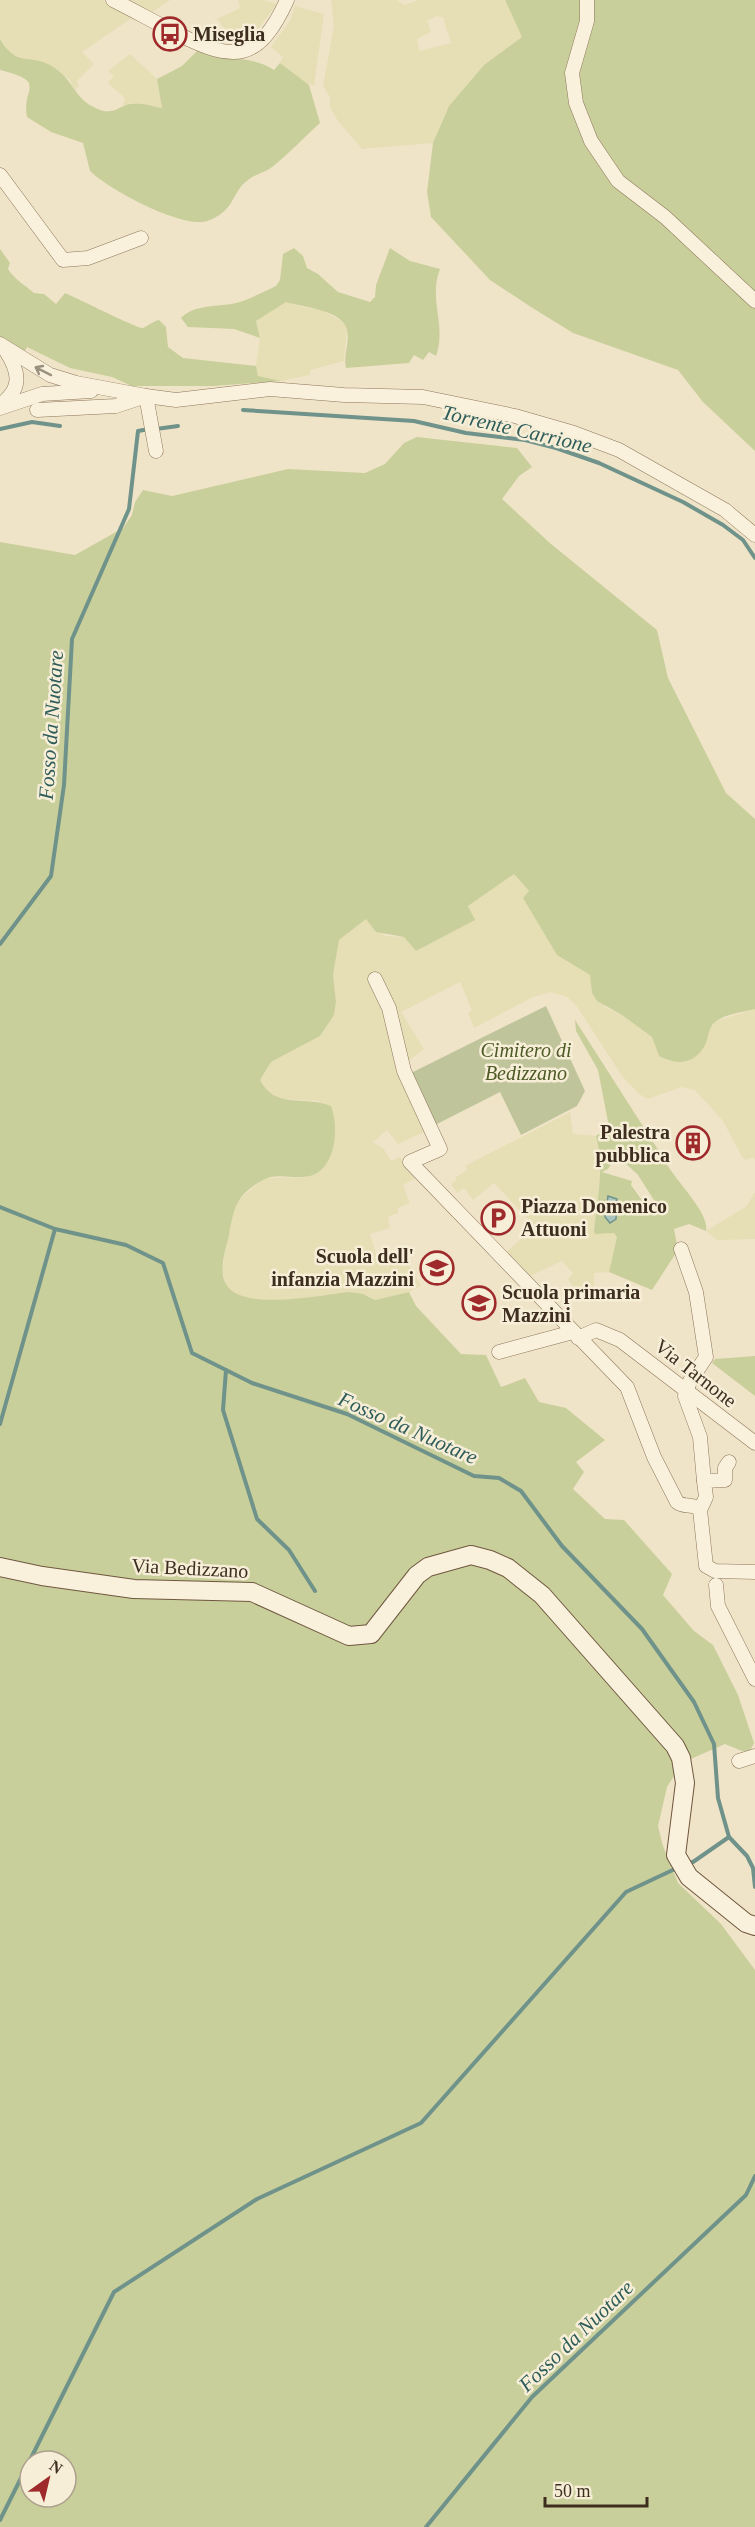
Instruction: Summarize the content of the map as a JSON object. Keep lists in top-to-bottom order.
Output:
{
  "streets": {
    "street": ["Via Tarnone", "Via Bedizzano"]
  },
  "water": ["Torrente Carrione", "Fosso da Nuotare"],
  "parks": ["Cimitero di Bedizzano"],
  "places": {
    "bus stop": ["Miseglia"],
    "building": ["Palestra pubblica"],
    "parking": ["Piazza Domenico Attuoni"],
    "school or university": ["Scuola dell' infanzia Mazzini", "Scuola primaria Mazzini"]
  },
  "scale_bar": "50 m",
  "north": "top right"
}
